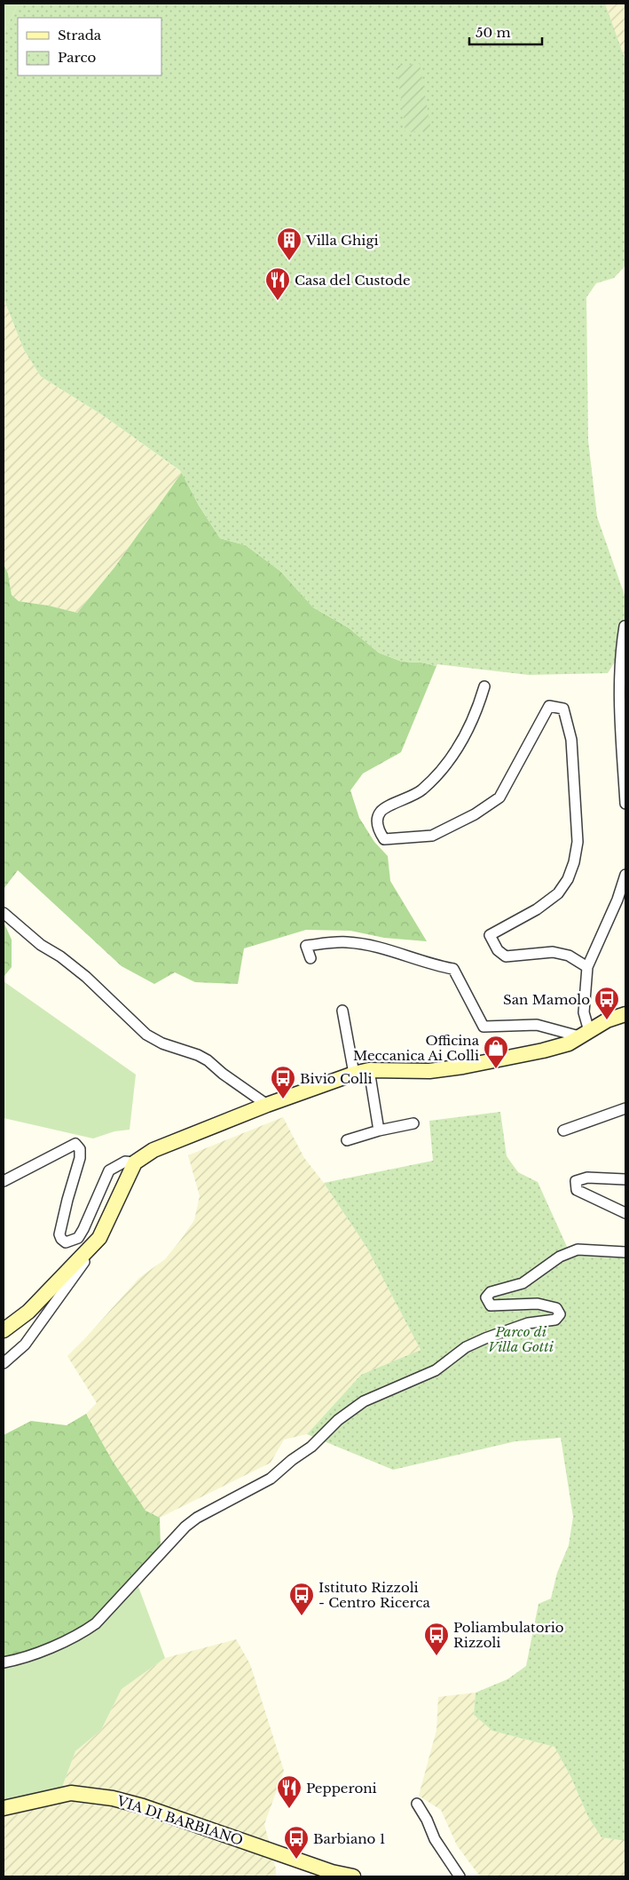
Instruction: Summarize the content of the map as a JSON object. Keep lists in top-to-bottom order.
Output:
{
  "streets": {
    "main road": ["VIA DI BARBIANO"]
  },
  "parks": ["Parco di Villa Gotti"],
  "places": {
    "building": ["Villa Ghigi"],
    "restaurant": ["Casa del Custode", "Pepperoni"],
    "bus stop": [
      "San Mamolo",
      "Bivio Colli",
      "Istituto Rizzoli - Centro Ricerca",
      "Poliambulatorio Rizzoli",
      "Barbiano 1"
    ],
    "shop": ["Officina Meccanica Ai Colli"]
  },
  "legend": ["Strada", "Parco"],
  "scale_bar": "50 m"
}
